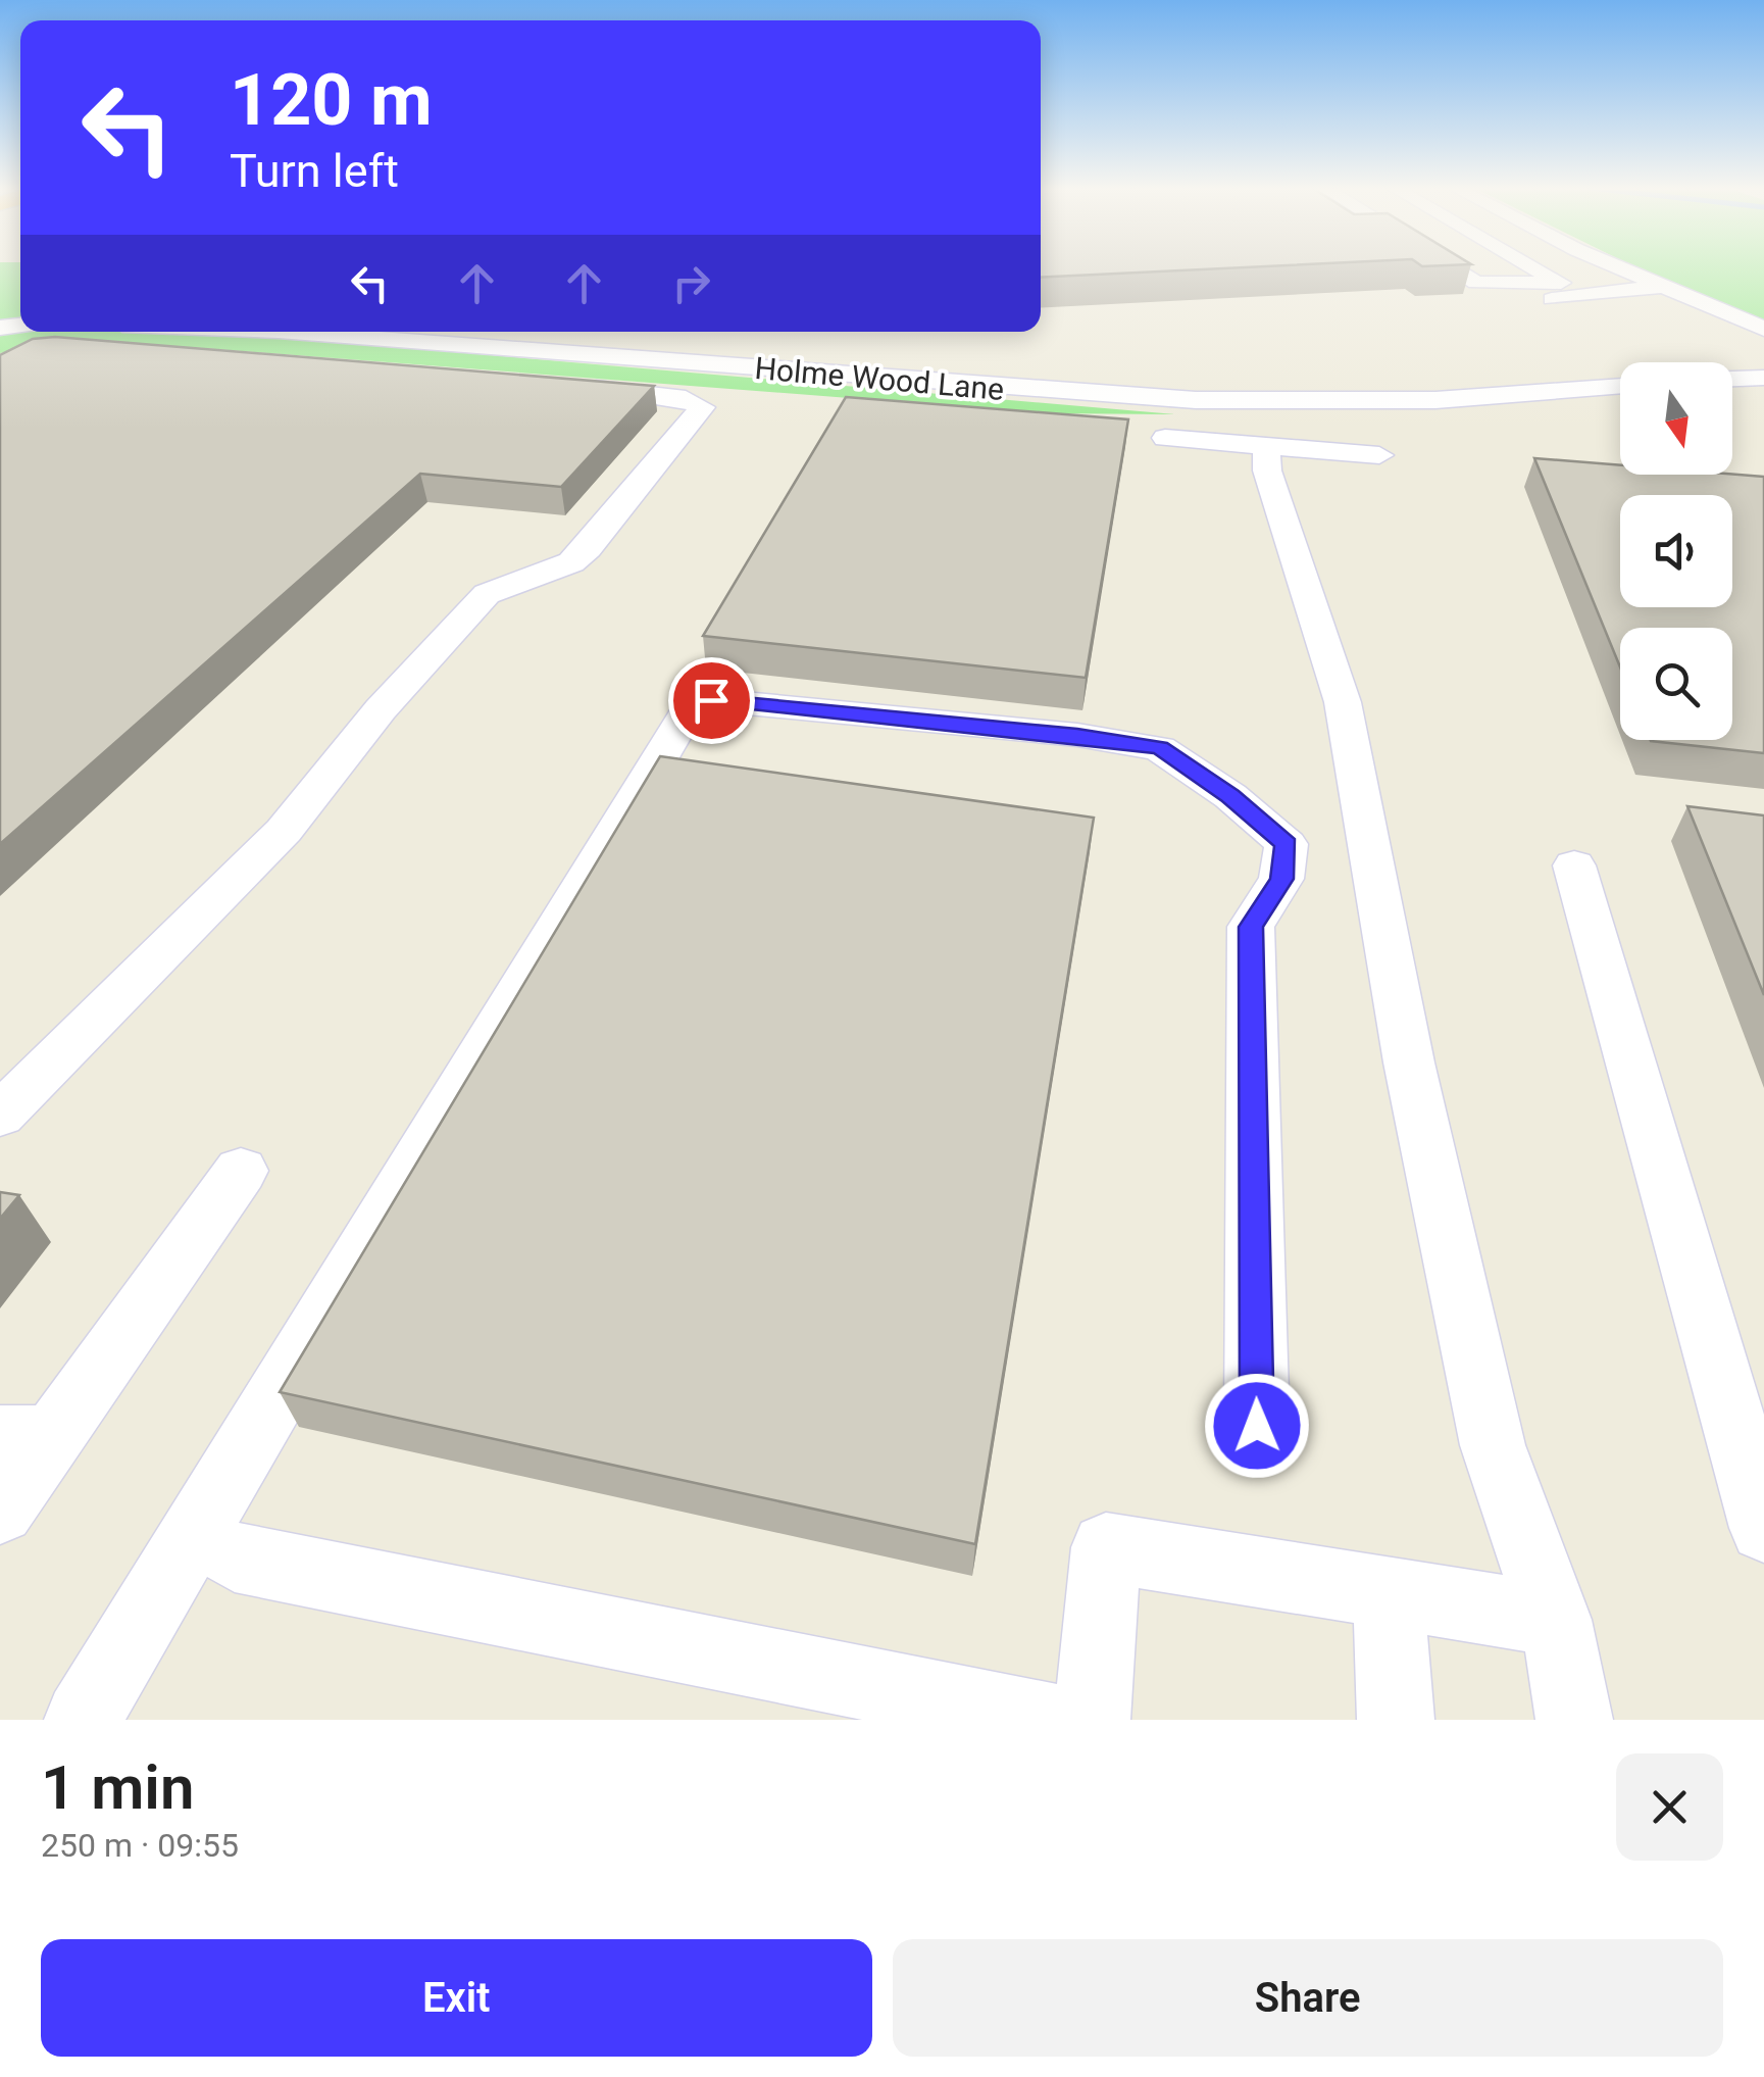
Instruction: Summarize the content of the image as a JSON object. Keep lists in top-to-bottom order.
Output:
{
  "streets": {
    "street": ["Holme Wood Lane"]
  },
  "north": "bottom",
  "page": {
    "turn": ["120 m", "Turn left"],
    "heading": ["1 min", "250 m · 09:55"],
    "buttons": ["Exit", "Share"]
  }
}
